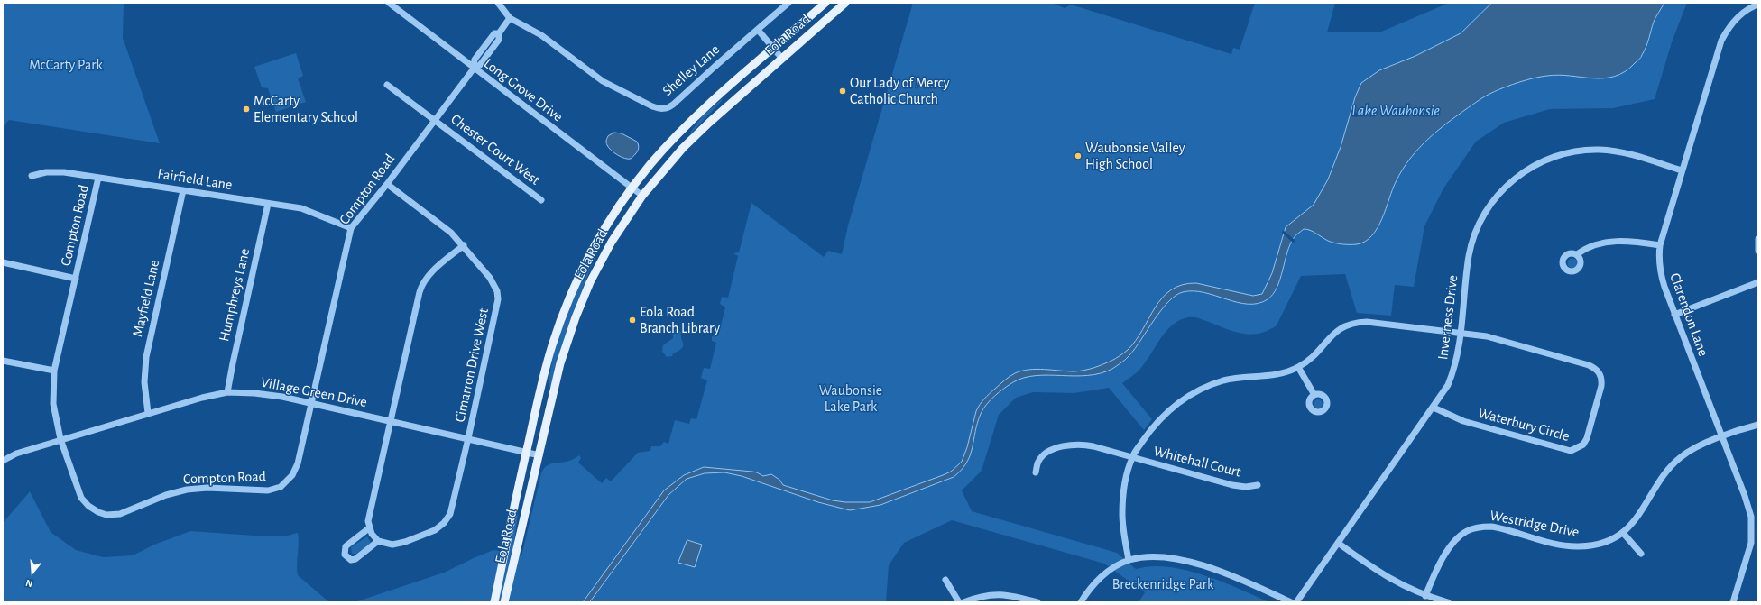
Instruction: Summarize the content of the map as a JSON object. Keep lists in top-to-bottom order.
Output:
{
  "streets": {
    "main road": ["Eola Road"],
    "street": [
      "Shelley Lane",
      "Long Grove Drive",
      "Chester Court West",
      "Fairfield Lane",
      "Compton Road",
      "Humphreys Lane",
      "Mayfield Lane",
      "Clarendon Lane",
      "Inverness Drive",
      "Cimarron Drive West",
      "Village Green Drive",
      "Waterbury Circle",
      "Whitehall Court",
      "Westridge Drive"
    ]
  },
  "crossings": [
    ["Eola Road", "Long Grove Drive"],
    ["Eola Road", "Village Green Drive"],
    ["Shelley Lane", "Compton Road"],
    ["Long Grove Drive", "Compton Road"],
    ["Chester Court West", "Compton Road"],
    ["Fairfield Lane", "Compton Road"],
    ["Fairfield Lane", "Humphreys Lane"],
    ["Fairfield Lane", "Mayfield Lane"],
    ["Compton Road", "Cimarron Drive West"],
    ["Compton Road", "Village Green Drive"],
    ["Humphreys Lane", "Village Green Drive"],
    ["Mayfield Lane", "Village Green Drive"],
    ["Clarendon Lane", "Inverness Drive"],
    ["Clarendon Lane", "Westridge Drive"],
    ["Inverness Drive", "Waterbury Circle"],
    ["Cimarron Drive West", "Village Green Drive"]
  ],
  "water": ["Lake Waubonsie"],
  "parks": ["McCarty Park", "Waubonsie Lake Park", "Breckenridge Park"],
  "places": [
    "Our Lady of Mercy Catholic Church",
    "McCarty Elementary School",
    "Waubonsie Valley High School",
    "Eola Road Branch Library"
  ],
  "north": "bottom"
}
